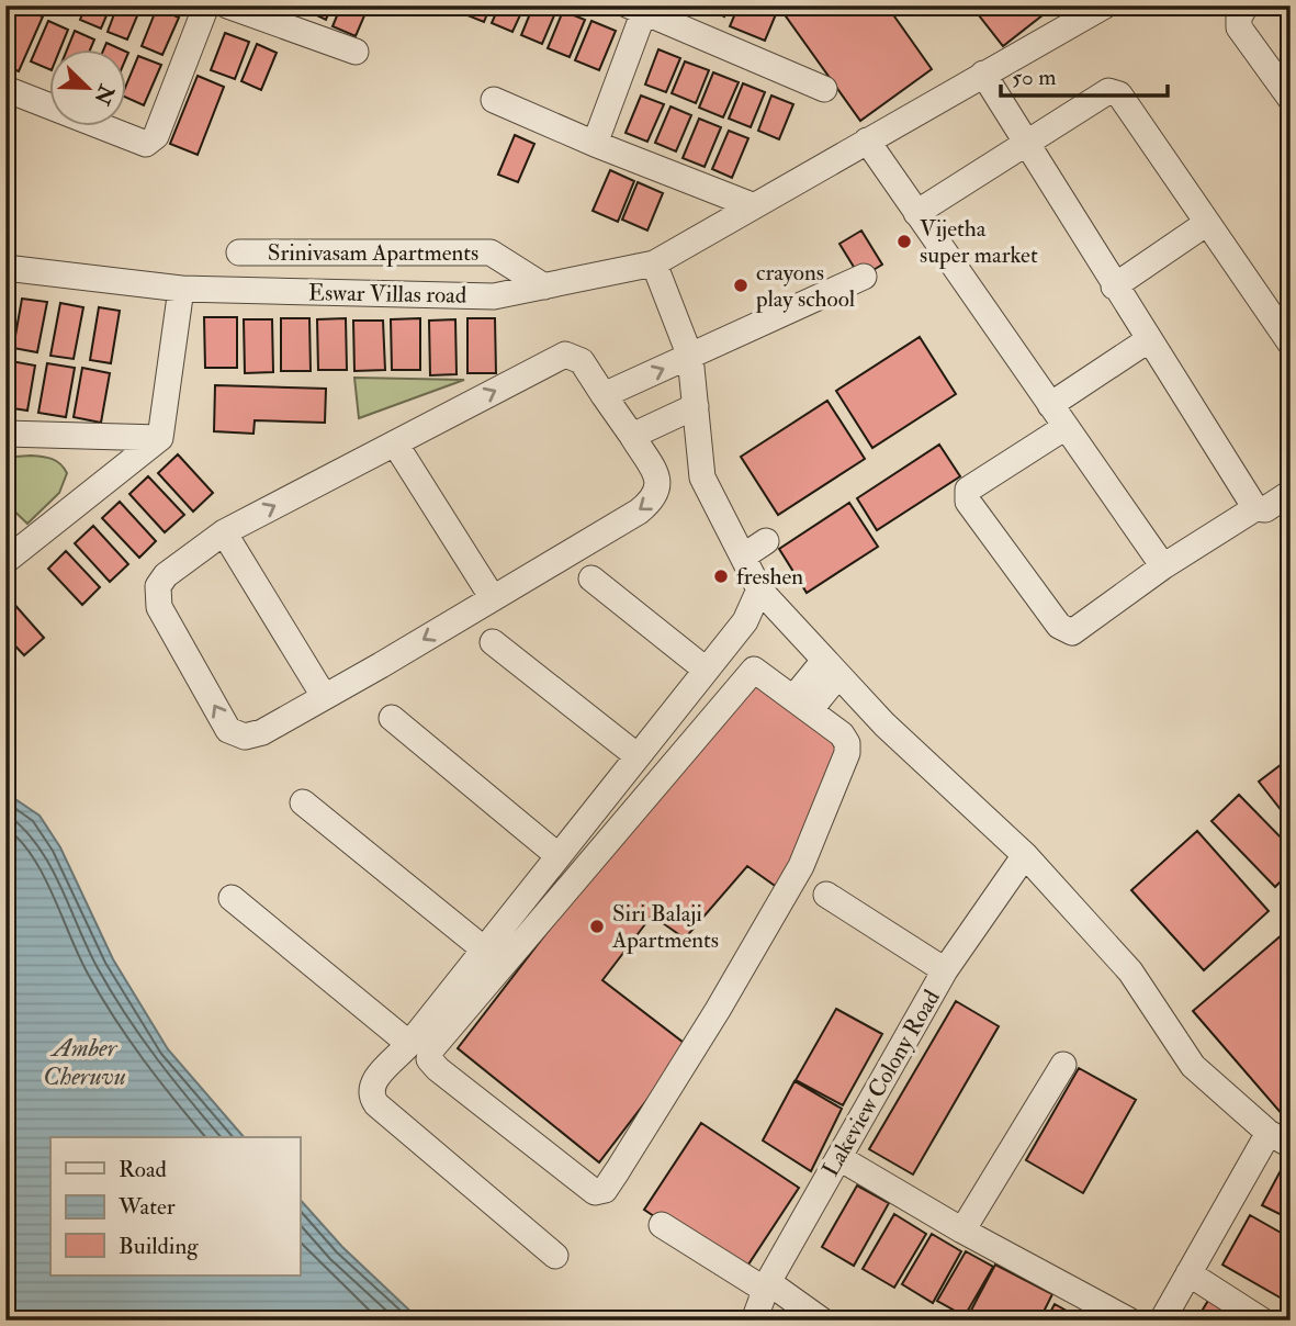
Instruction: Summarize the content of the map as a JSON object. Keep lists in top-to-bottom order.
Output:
{
  "streets": {
    "street": ["Srinivasam Apartments", "Eswar Villas road", "Lakeview Colony Road"]
  },
  "crossings": [
    ["Srinivasam Apartments", "Eswar Villas road"]
  ],
  "water": ["Amber Cheruvu"],
  "places": [
    "Vijetha super market",
    "crayons play school",
    "freshen",
    "Siri Balaji Apartments"
  ],
  "legend": ["Road", "Water", "Building"],
  "scale_bar": "50 m",
  "north": "bottom right"
}
